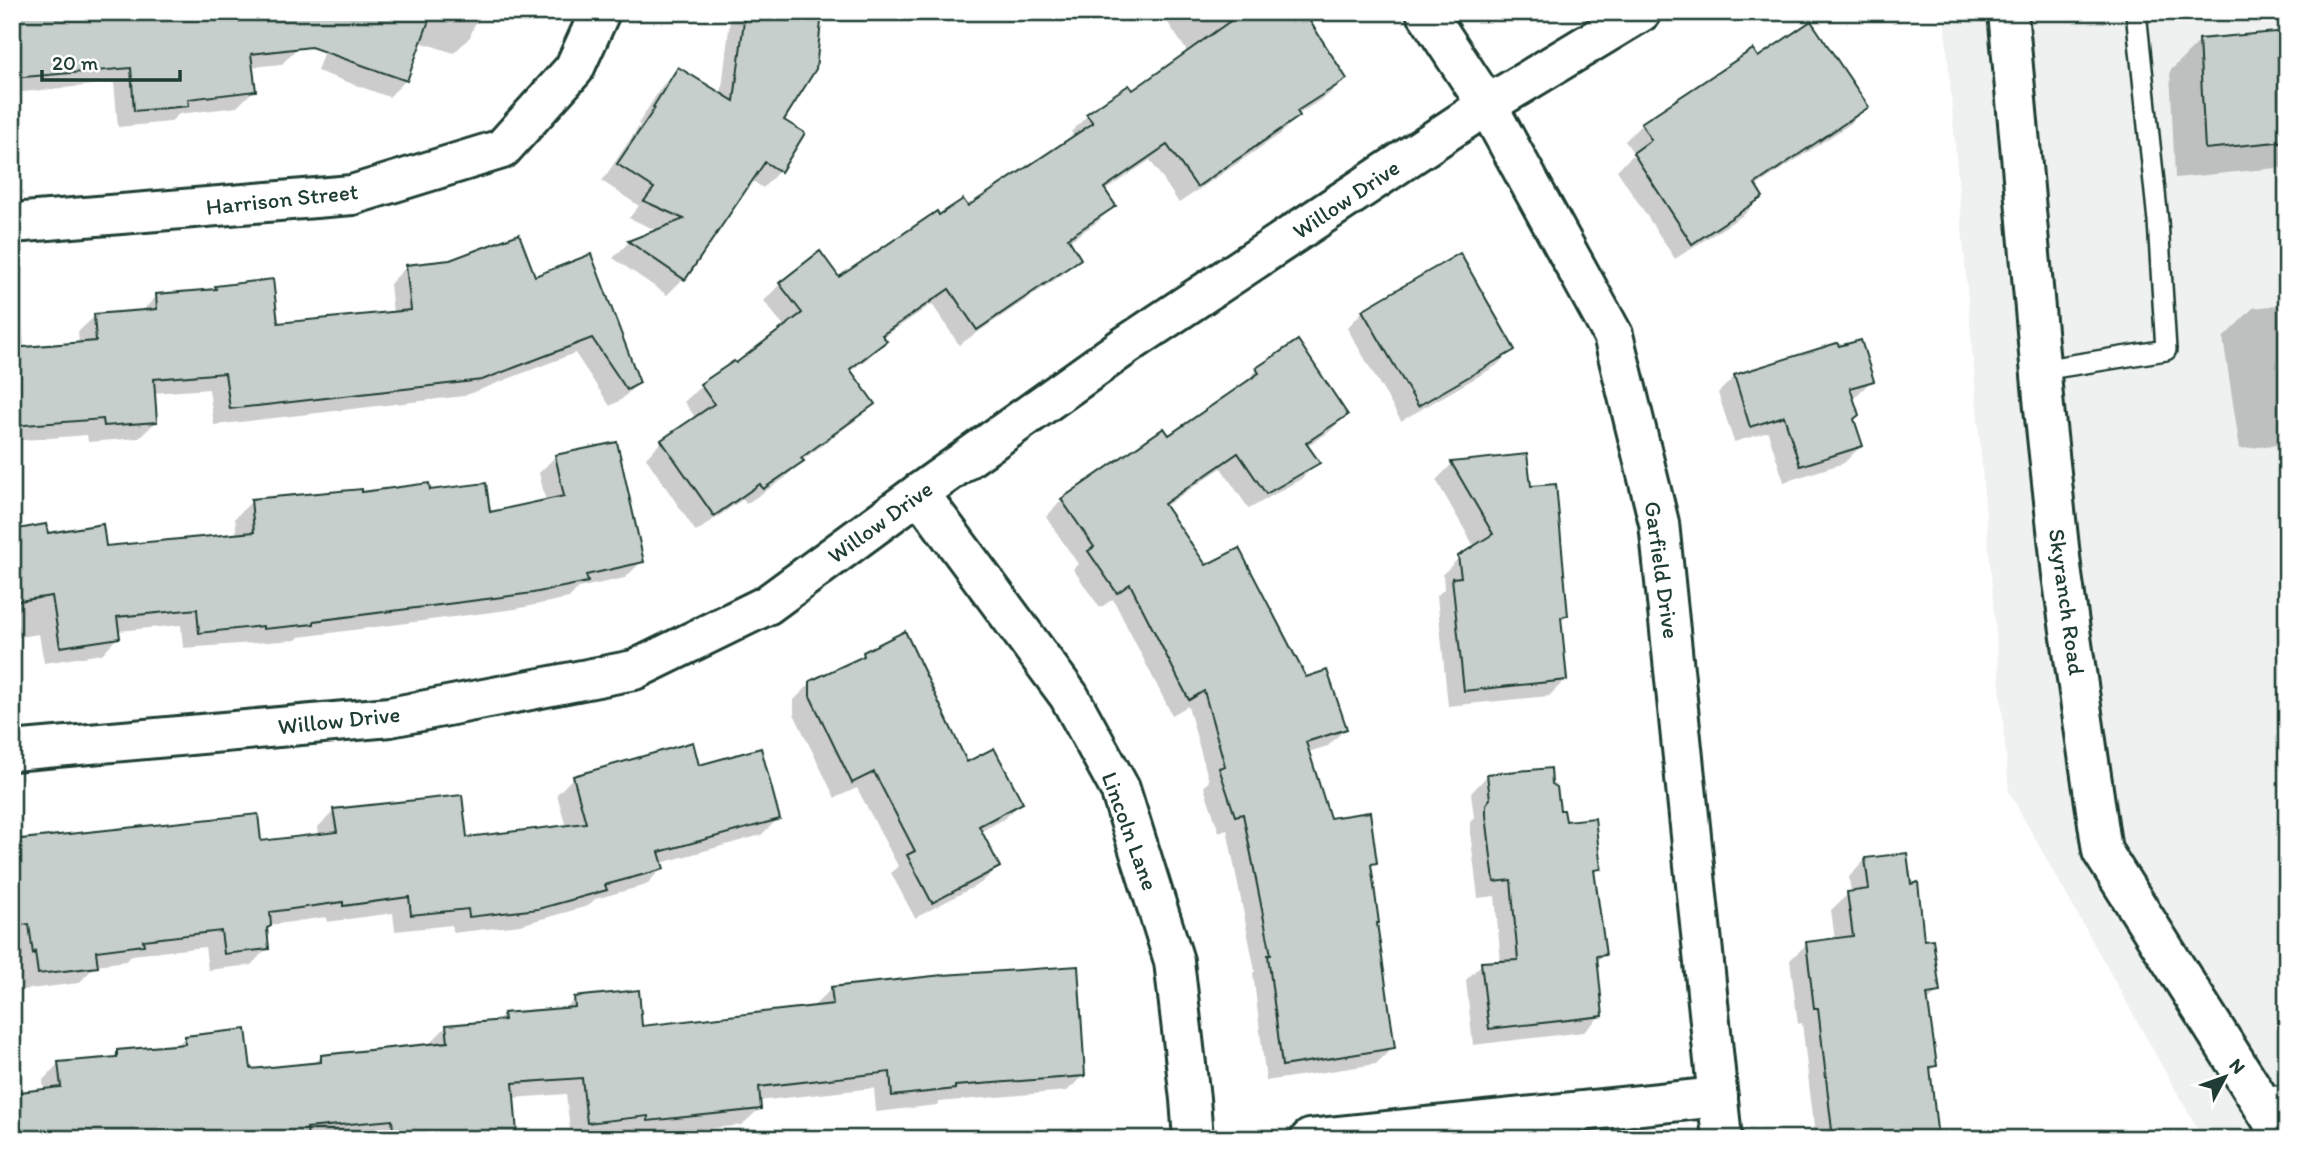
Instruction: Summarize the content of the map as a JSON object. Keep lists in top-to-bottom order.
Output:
{
  "streets": {
    "street": [
      "Harrison Street",
      "Willow Drive",
      "Garfield Drive",
      "Skyranch Road",
      "Lincoln Lane"
    ]
  },
  "crossings": [
    ["Willow Drive", "Garfield Drive"],
    ["Willow Drive", "Lincoln Lane"]
  ],
  "scale_bar": "20 m",
  "north": "top right"
}
